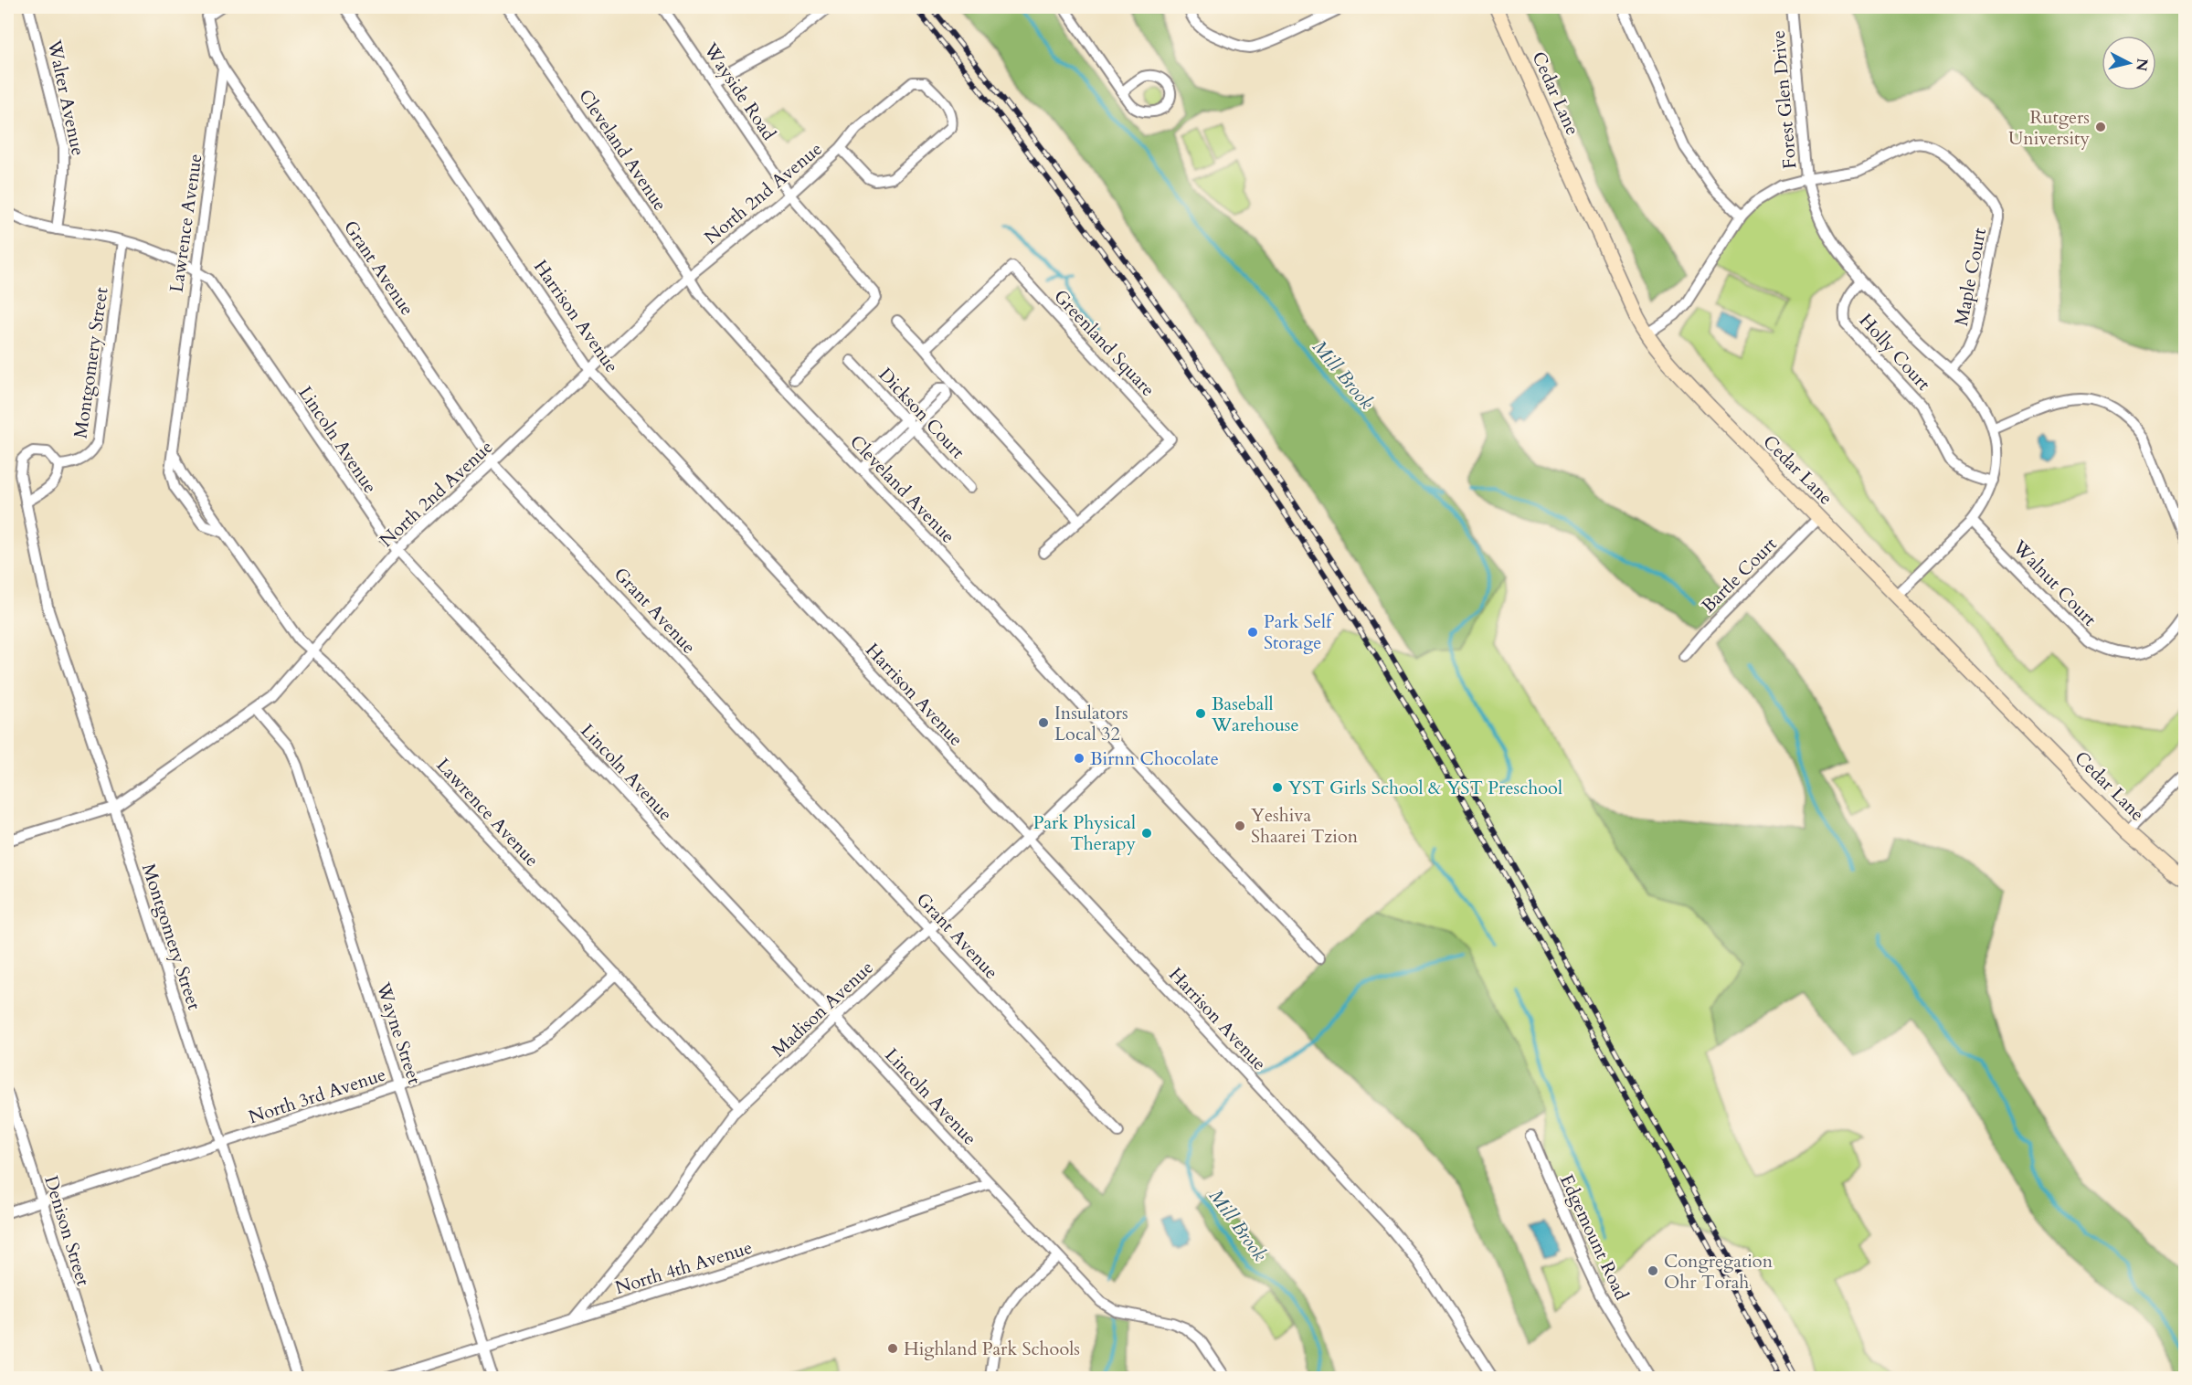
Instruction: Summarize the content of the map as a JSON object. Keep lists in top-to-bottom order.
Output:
{
  "streets": {
    "street": [
      "Wayside Road",
      "Cedar Lane",
      "Walter Avenue",
      "Forest Glen Drive",
      "Cleveland Avenue",
      "North 2nd Avenue",
      "Lawrence Avenue",
      "Grant Avenue",
      "Maple Court",
      "Harrison Avenue",
      "Greenland Square",
      "Holly Court",
      "Montgomery Street",
      "Dickson Court",
      "Lincoln Avenue",
      "Bartle Court",
      "Walnut Court",
      "Madison Avenue",
      "Wayne Street",
      "North 3rd Avenue",
      "Denison Street",
      "Edgemount Road",
      "North 4th Avenue"
    ]
  },
  "crossings": [
    ["Wayside Road", "North 2nd Avenue"],
    ["Cedar Lane", "Forest Glen Drive"],
    ["Cedar Lane", "Bartle Court"],
    ["Walter Avenue", "Lincoln Avenue"],
    ["Forest Glen Drive", "Maple Court"],
    ["Cleveland Avenue", "North 2nd Avenue"],
    ["Cleveland Avenue", "Madison Avenue"],
    ["North 2nd Avenue", "Lawrence Avenue"],
    ["North 2nd Avenue", "Grant Avenue"],
    ["North 2nd Avenue", "Harrison Avenue"],
    ["North 2nd Avenue", "Montgomery Street"],
    ["North 2nd Avenue", "Lincoln Avenue"],
    ["North 2nd Avenue", "Wayne Street"],
    ["Lawrence Avenue", "Grant Avenue"],
    ["Lawrence Avenue", "Lincoln Avenue"],
    ["Lawrence Avenue", "Madison Avenue"],
    ["Lawrence Avenue", "North 3rd Avenue"],
    ["Grant Avenue", "Madison Avenue"],
    ["Harrison Avenue", "Madison Avenue"],
    ["Montgomery Street", "Lincoln Avenue"],
    ["Montgomery Street", "North 3rd Avenue"],
    ["Lincoln Avenue", "Madison Avenue"],
    ["Lincoln Avenue", "North 4th Avenue"],
    ["Madison Avenue", "North 4th Avenue"],
    ["Wayne Street", "North 3rd Avenue"],
    ["Wayne Street", "North 4th Avenue"],
    ["North 3rd Avenue", "Denison Street"]
  ],
  "water": ["Mill Brook"],
  "places": [
    "Rutgers University",
    "Park Self Storage",
    "Baseball Warehouse",
    "Insulators Local 32",
    "Birnn Chocolate",
    "YST Girls School & YST Preschool",
    "Yeshiva Shaarei Tzion",
    "Park Physical Therapy",
    "Congregation Ohr Torah",
    "Highland Park Schools"
  ],
  "north": "right"
}
